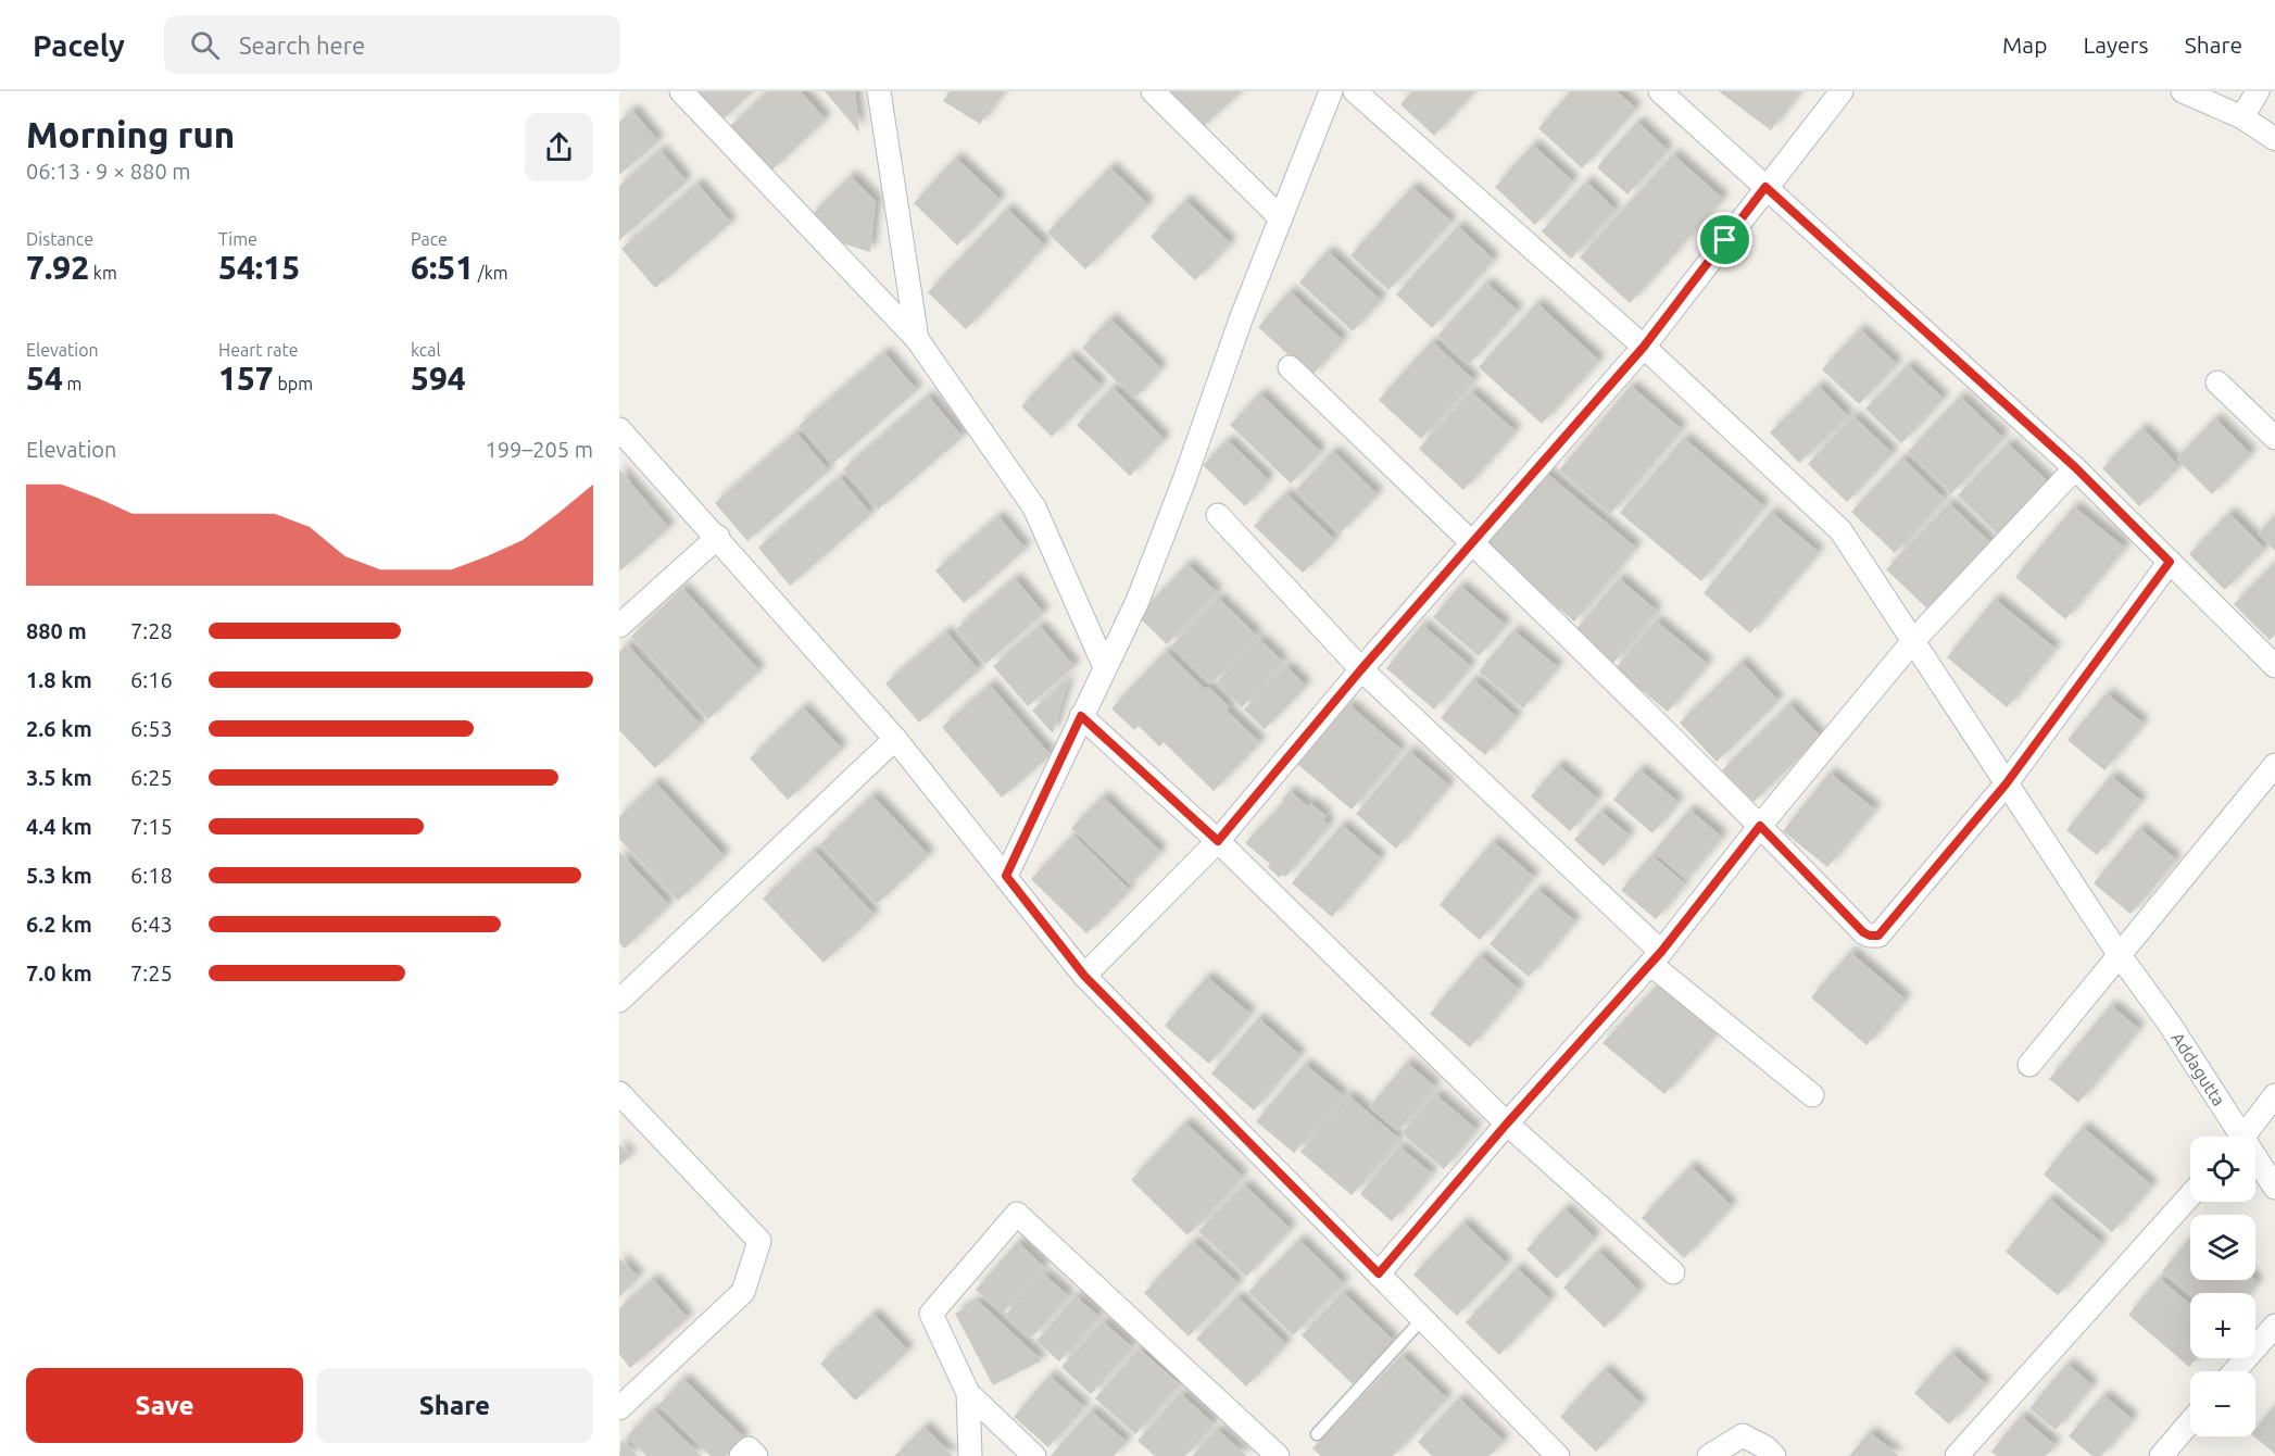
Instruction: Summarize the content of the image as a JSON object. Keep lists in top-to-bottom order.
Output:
{
  "streets": {
    "street": ["Addagutta"]
  },
  "page": {
    "header": "Pacely",
    "search": "Search here",
    "nav": ["Map", "Layers", "Share"],
    "heading": ["Morning run", "06:13 · 9 × 880 m"],
    "stats": [
      ["Distance", "7.92 km"],
      ["Time", "54:15"],
      ["Pace", "6:51 /km"],
      ["Elevation", "54 m"],
      ["Heart rate", "157 bpm"],
      ["kcal", "594"]
    ],
    "chart": ["Elevation", "199–205 m"],
    "list": [
      {
        "name": "880 m",
        "note": "7:28"
      },
      {
        "name": "1.8 km",
        "note": "6:16"
      },
      {
        "name": "2.6 km",
        "note": "6:53"
      },
      {
        "name": "3.5 km",
        "note": "6:25"
      },
      {
        "name": "4.4 km",
        "note": "7:15"
      },
      {
        "name": "5.3 km",
        "note": "6:18"
      },
      {
        "name": "6.2 km",
        "note": "6:43"
      },
      {
        "name": "7.0 km",
        "note": "7:25"
      }
    ],
    "map_buttons": ["+", "−"],
    "buttons": ["Save", "Share"]
  }
}
